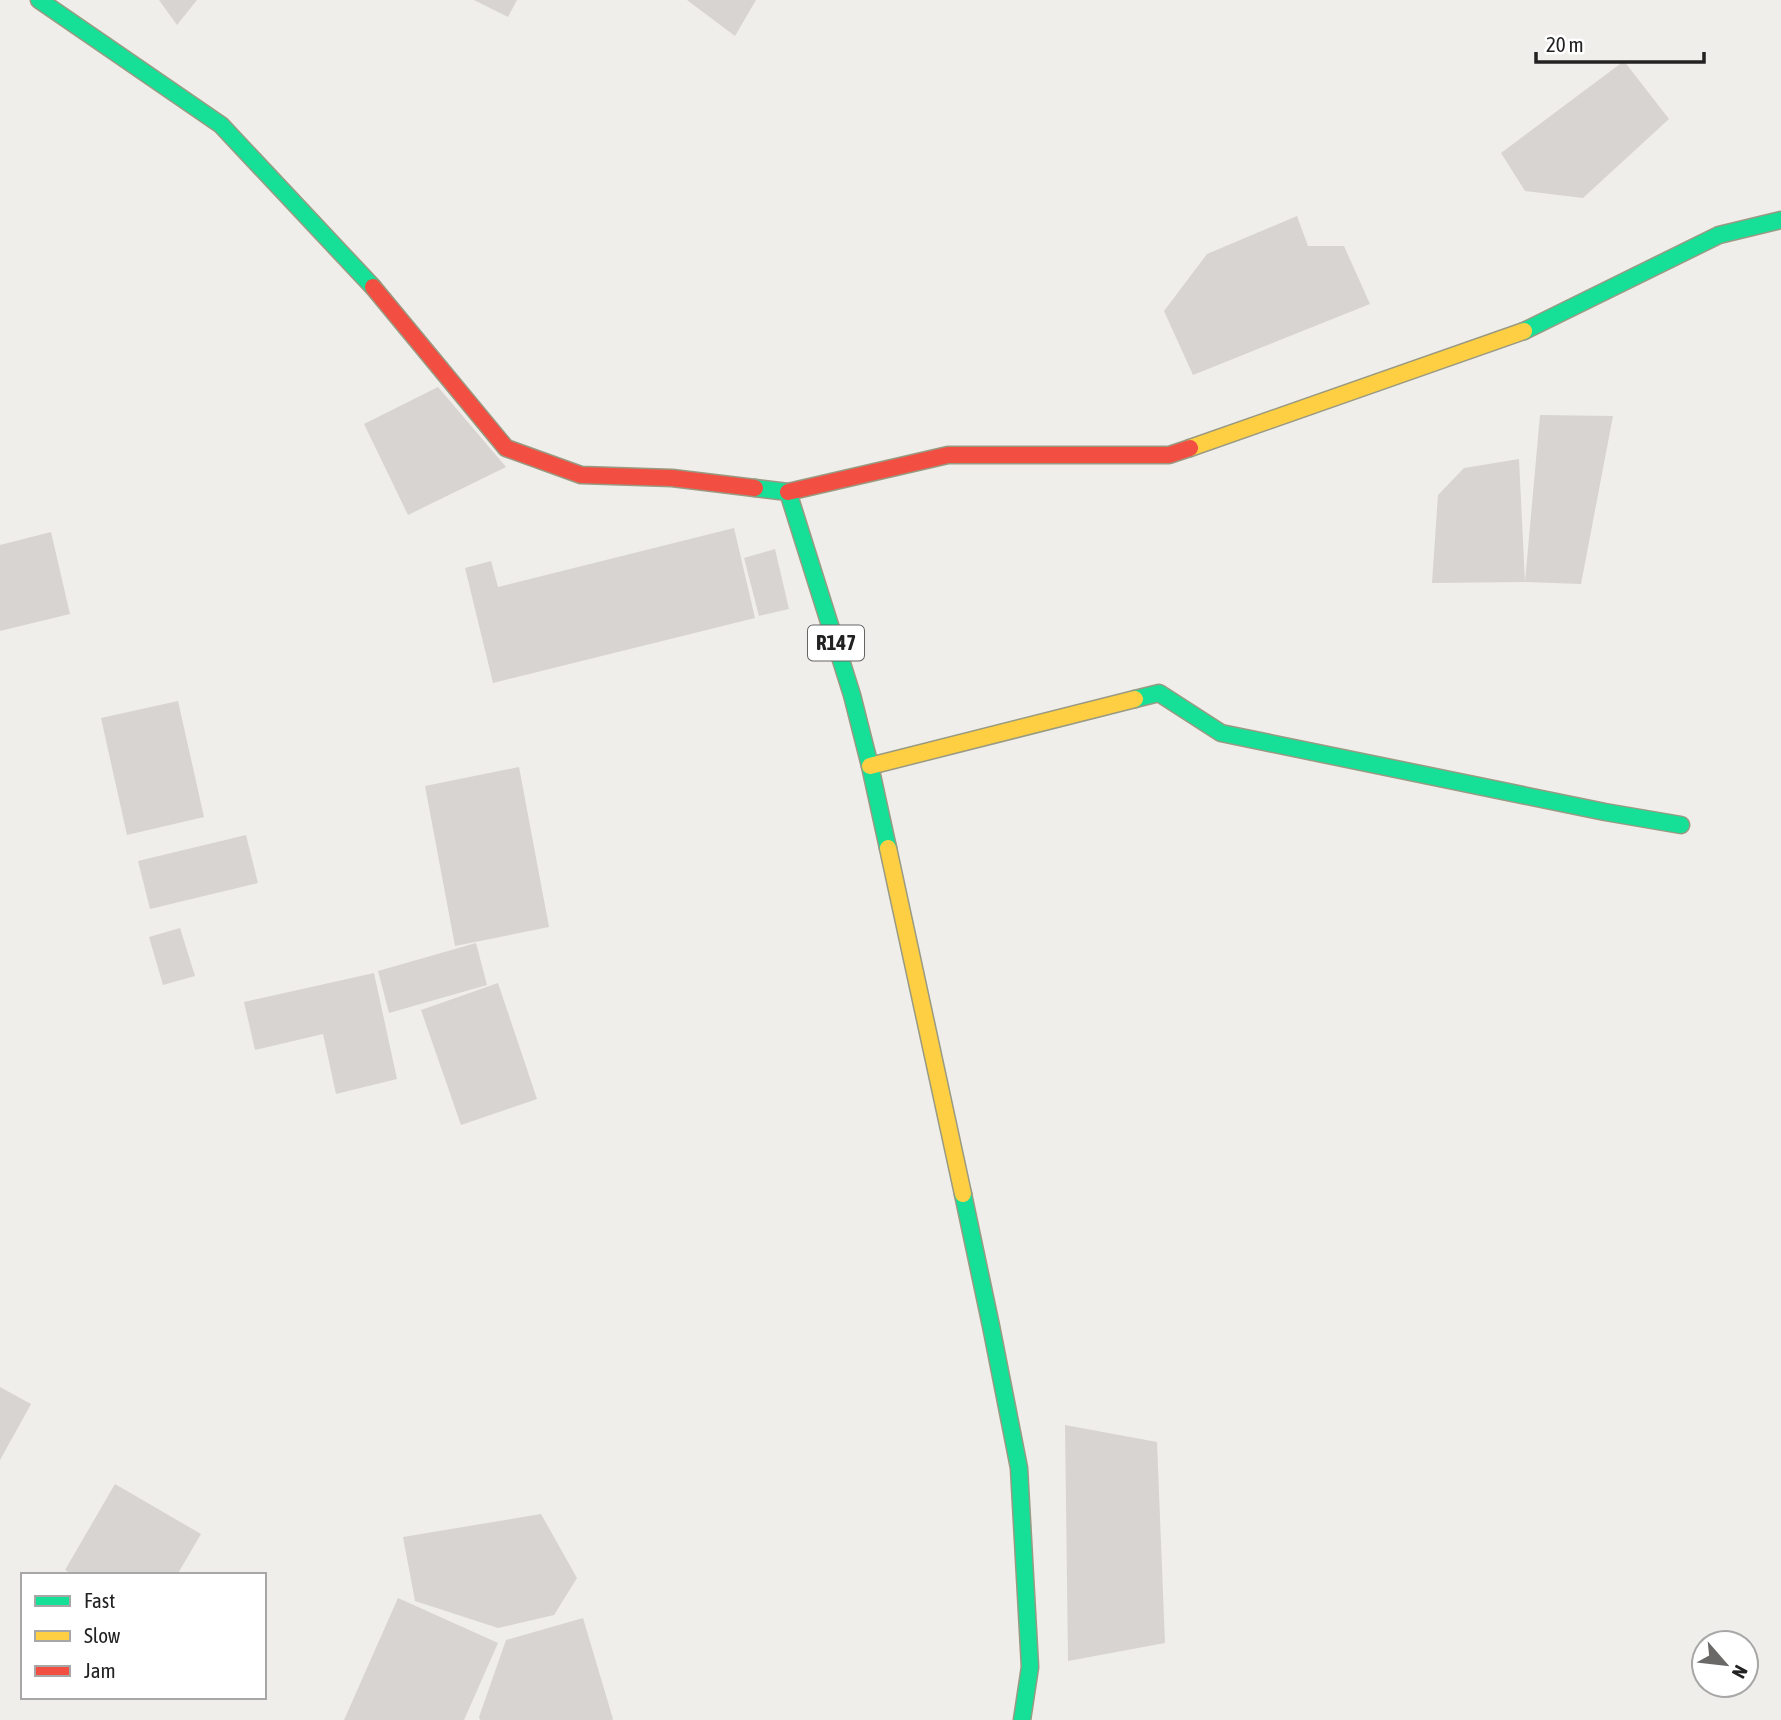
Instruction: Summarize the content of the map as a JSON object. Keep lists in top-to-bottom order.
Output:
{
  "streets": {
    "main road": ["R147"]
  },
  "legend": ["Fast", "Slow", "Jam"],
  "scale_bar": "20 m",
  "north": "bottom right"
}
